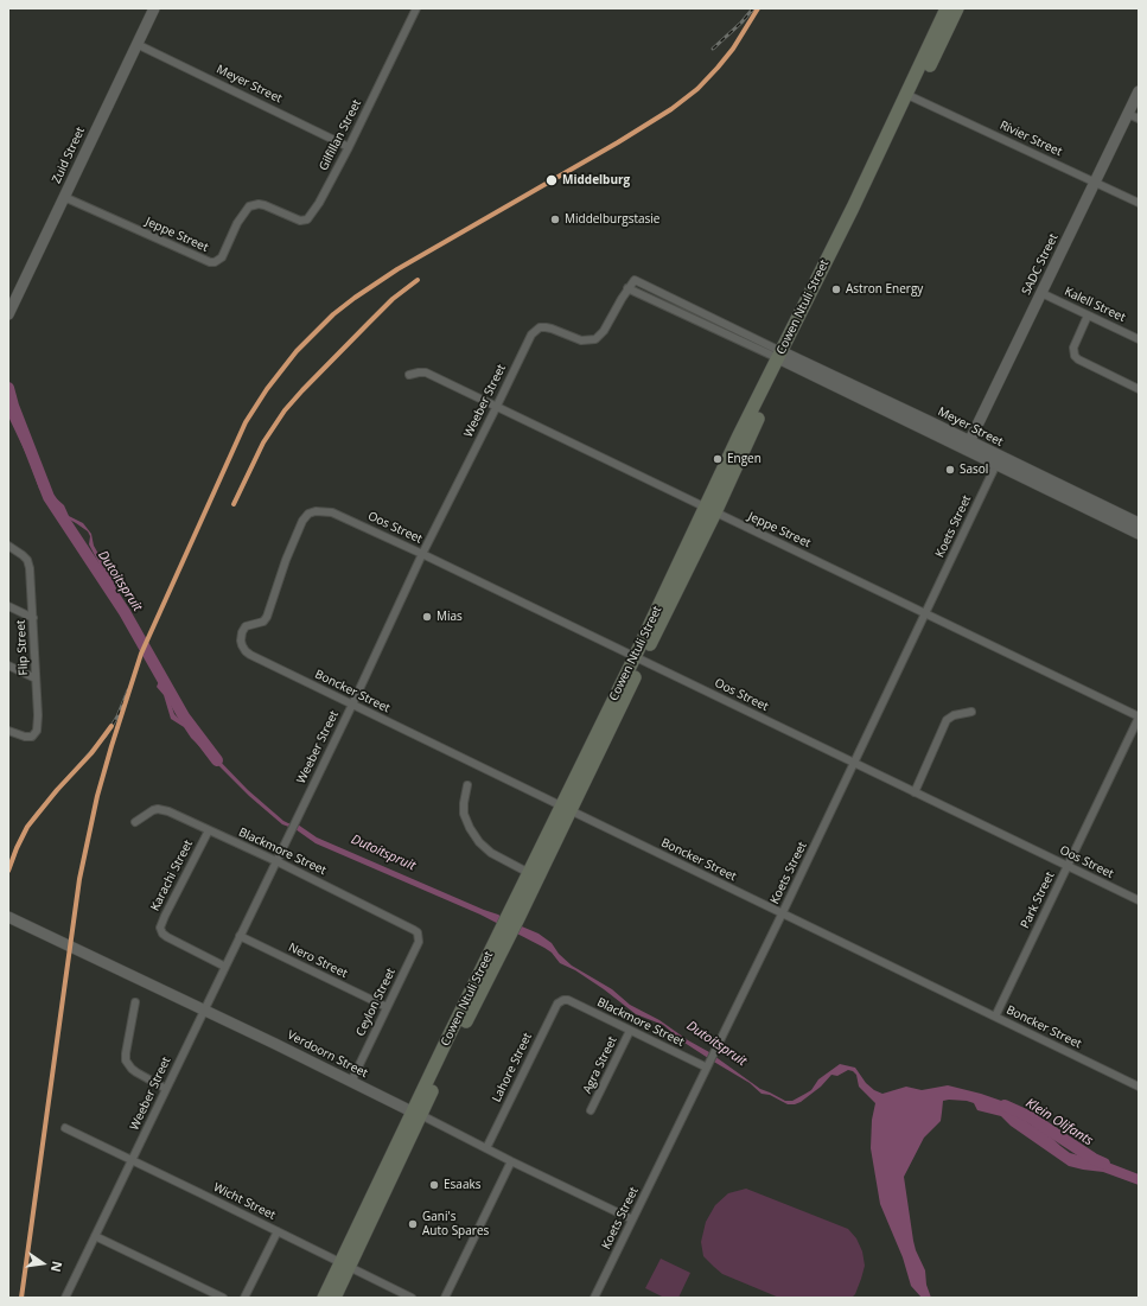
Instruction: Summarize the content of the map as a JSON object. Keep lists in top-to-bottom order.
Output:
{
  "streets": {
    "highway": ["Cowen Ntuli Street"],
    "street": [
      "Meyer Street",
      "Gilfillan Street",
      "Rivier Street",
      "Zuid Street",
      "Jeppe Street",
      "SADC Street",
      "Kalell Street",
      "Weeber Street",
      "Koets Street",
      "Oos Street",
      "Flip Street",
      "Boncker Street",
      "Blackmore Street",
      "Karachi Street",
      "Park Street",
      "Nero Street",
      "Ceylon Street",
      "Verdoorn Street",
      "Agra Street",
      "Lahore Street",
      "Wicht Street"
    ]
  },
  "crossings": [
    ["Meyer Street", "Gilfillan Street"],
    ["Meyer Street", "Zuid Street"],
    ["Meyer Street", "SADC Street"],
    ["Meyer Street", "Cowen Ntuli Street"],
    ["Meyer Street", "Weeber Street"],
    ["Meyer Street", "Koets Street"],
    ["Gilfillan Street", "Jeppe Street"],
    ["Rivier Street", "SADC Street"],
    ["Rivier Street", "Cowen Ntuli Street"],
    ["Zuid Street", "Jeppe Street"],
    ["Jeppe Street", "Cowen Ntuli Street"],
    ["Jeppe Street", "Weeber Street"],
    ["Jeppe Street", "Koets Street"],
    ["Jeppe Street", "Park Street"],
    ["SADC Street", "Kalell Street"],
    ["Cowen Ntuli Street", "Oos Street"],
    ["Cowen Ntuli Street", "Boncker Street"],
    ["Cowen Ntuli Street", "Verdoorn Street"],
    ["Cowen Ntuli Street", "Wicht Street"],
    ["Weeber Street", "Oos Street"],
    ["Weeber Street", "Boncker Street"],
    ["Weeber Street", "Blackmore Street"],
    ["Weeber Street", "Karachi Street"],
    ["Weeber Street", "Nero Street"],
    ["Weeber Street", "Verdoorn Street"],
    ["Weeber Street", "Wicht Street"],
    ["Koets Street", "Oos Street"],
    ["Koets Street", "Boncker Street"],
    ["Koets Street", "Blackmore Street"],
    ["Koets Street", "Verdoorn Street"],
    ["Oos Street", "Boncker Street"],
    ["Oos Street", "Park Street"],
    ["Boncker Street", "Park Street"],
    ["Blackmore Street", "Karachi Street"],
    ["Blackmore Street", "Ceylon Street"],
    ["Blackmore Street", "Agra Street"],
    ["Blackmore Street", "Lahore Street"],
    ["Nero Street", "Ceylon Street"],
    ["Ceylon Street", "Verdoorn Street"],
    ["Verdoorn Street", "Lahore Street"]
  ],
  "water": ["Dutoitspruit", "Klein Olifants"],
  "places": [
    "Middelburg",
    "Middelburgstasie",
    "Astron Energy",
    "Engen",
    "Sasol",
    "Mias",
    "Esaaks",
    "Gani's Auto Spares"
  ],
  "north": "right"
}
